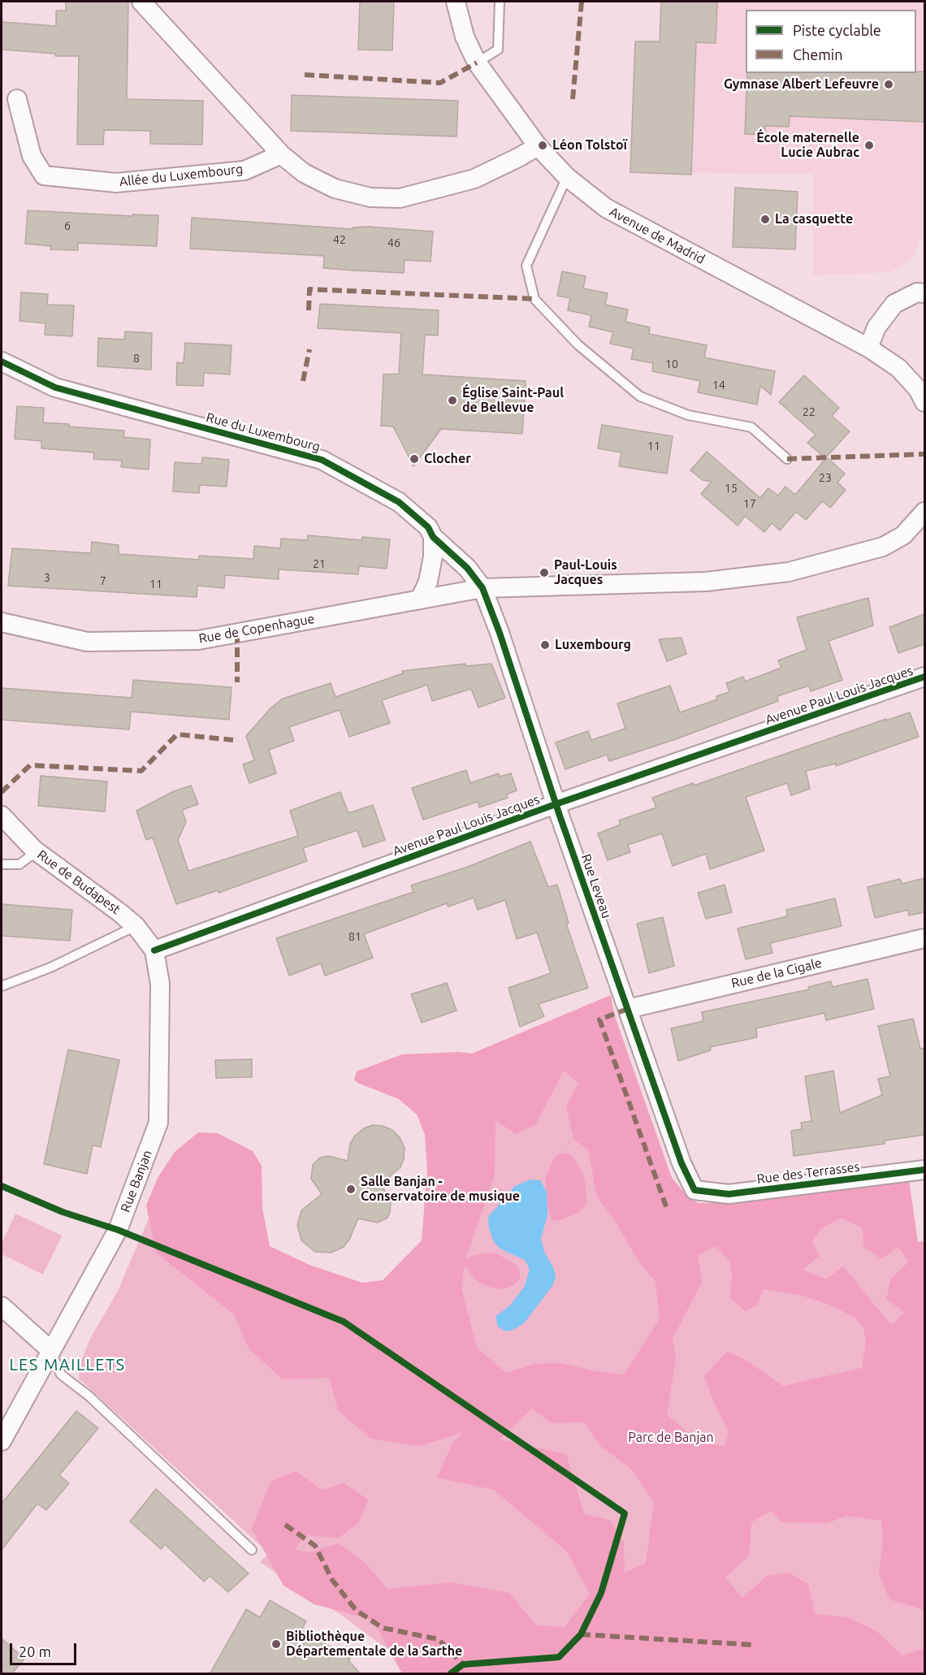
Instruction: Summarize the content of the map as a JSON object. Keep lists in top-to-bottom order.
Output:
{
  "streets": {
    "street": [
      "Allée du Luxembourg",
      "Avenue de Madrid",
      "Rue du Luxembourg",
      "Rue de Copenhague",
      "Avenue Paul Louis Jacques",
      "Rue de Budapest",
      "Rue Leveau",
      "Rue de la Cigale",
      "Rue des Terrasses",
      "Rue Banjan"
    ]
  },
  "crossings": [
    ["Rue du Luxembourg", "Rue de Copenhague"],
    ["Rue du Luxembourg", "Rue Leveau"],
    ["Rue de Copenhague", "Rue Leveau"],
    ["Avenue Paul Louis Jacques", "Rue de Budapest"],
    ["Avenue Paul Louis Jacques", "Rue Leveau"],
    ["Avenue Paul Louis Jacques", "Rue Banjan"],
    ["Rue de Budapest", "Rue Banjan"],
    ["Rue Leveau", "Rue de la Cigale"],
    ["Rue Leveau", "Rue des Terrasses"]
  ],
  "districts": ["LES MAILLETS"],
  "parks": ["Parc de Banjan"],
  "places": [
    "Gymnase Albert Lefeuvre",
    "Léon Tolstoï",
    "École maternelle Lucie Aubrac",
    "La casquette",
    "Église Saint-Paul de Bellevue",
    "Clocher",
    "Paul-Louis Jacques",
    "Luxembourg",
    "Salle Banjan - Conservatoire de musique",
    "Bibliothèque Départementale de la Sarthe"
  ],
  "house_numbers": [
    "6",
    "42",
    "46",
    "8",
    "10",
    "14",
    "22",
    "11",
    "23",
    "15",
    "17",
    "21",
    "3",
    "7",
    "11",
    "81"
  ],
  "legend": ["Piste cyclable", "Chemin"],
  "scale_bar": "20 m"
}
